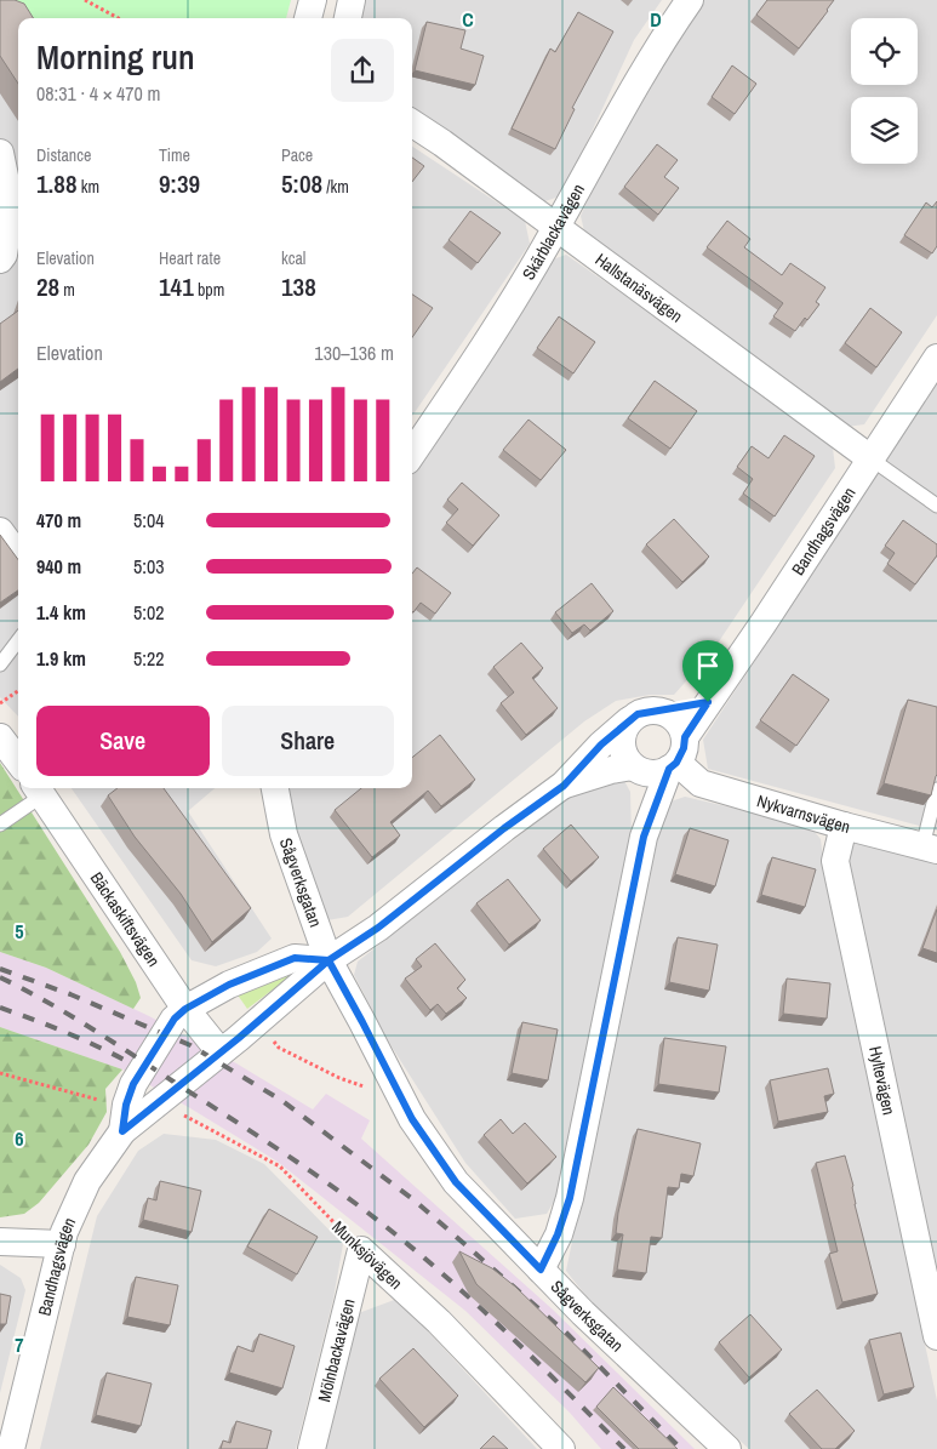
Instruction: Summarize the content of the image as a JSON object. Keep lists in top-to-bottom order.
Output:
{
  "streets": {
    "street": [
      "Skärblackavägen",
      "Hallstanäsvägen",
      "Bandhagsvägen",
      "Nykvarnsvägen",
      "Sågverksgatan",
      "Bäckaskiftsvägen",
      "Hyltevägen",
      "Munksjövägen",
      "Mölnbackavägen"
    ]
  },
  "crossings": [
    ["Skärblackavägen", "Hallstanäsvägen"],
    ["Hallstanäsvägen", "Bandhagsvägen"],
    ["Bandhagsvägen", "Nykvarnsvägen"],
    ["Bandhagsvägen", "Sågverksgatan"],
    ["Bandhagsvägen", "Bäckaskiftsvägen"],
    ["Bandhagsvägen", "Munksjövägen"],
    ["Nykvarnsvägen", "Hyltevägen"],
    ["Munksjövägen", "Mölnbackavägen"]
  ],
  "page": {
    "heading": ["Morning run", "08:31 · 4 × 470 m"],
    "stats": [
      ["Distance", "1.88 km"],
      ["Time", "9:39"],
      ["Pace", "5:08 /km"],
      ["Elevation", "28 m"],
      ["Heart rate", "141 bpm"],
      ["kcal", "138"]
    ],
    "chart": ["Elevation", "130–136 m"],
    "list": [
      {
        "name": "470 m",
        "note": "5:04"
      },
      {
        "name": "940 m",
        "note": "5:03"
      },
      {
        "name": "1.4 km",
        "note": "5:02"
      },
      {
        "name": "1.9 km",
        "note": "5:22"
      }
    ],
    "buttons": ["Save", "Share"]
  },
  "grid": {
    "columns": ["C", "D"],
    "rows": ["5", "6", "7"]
  }
}
